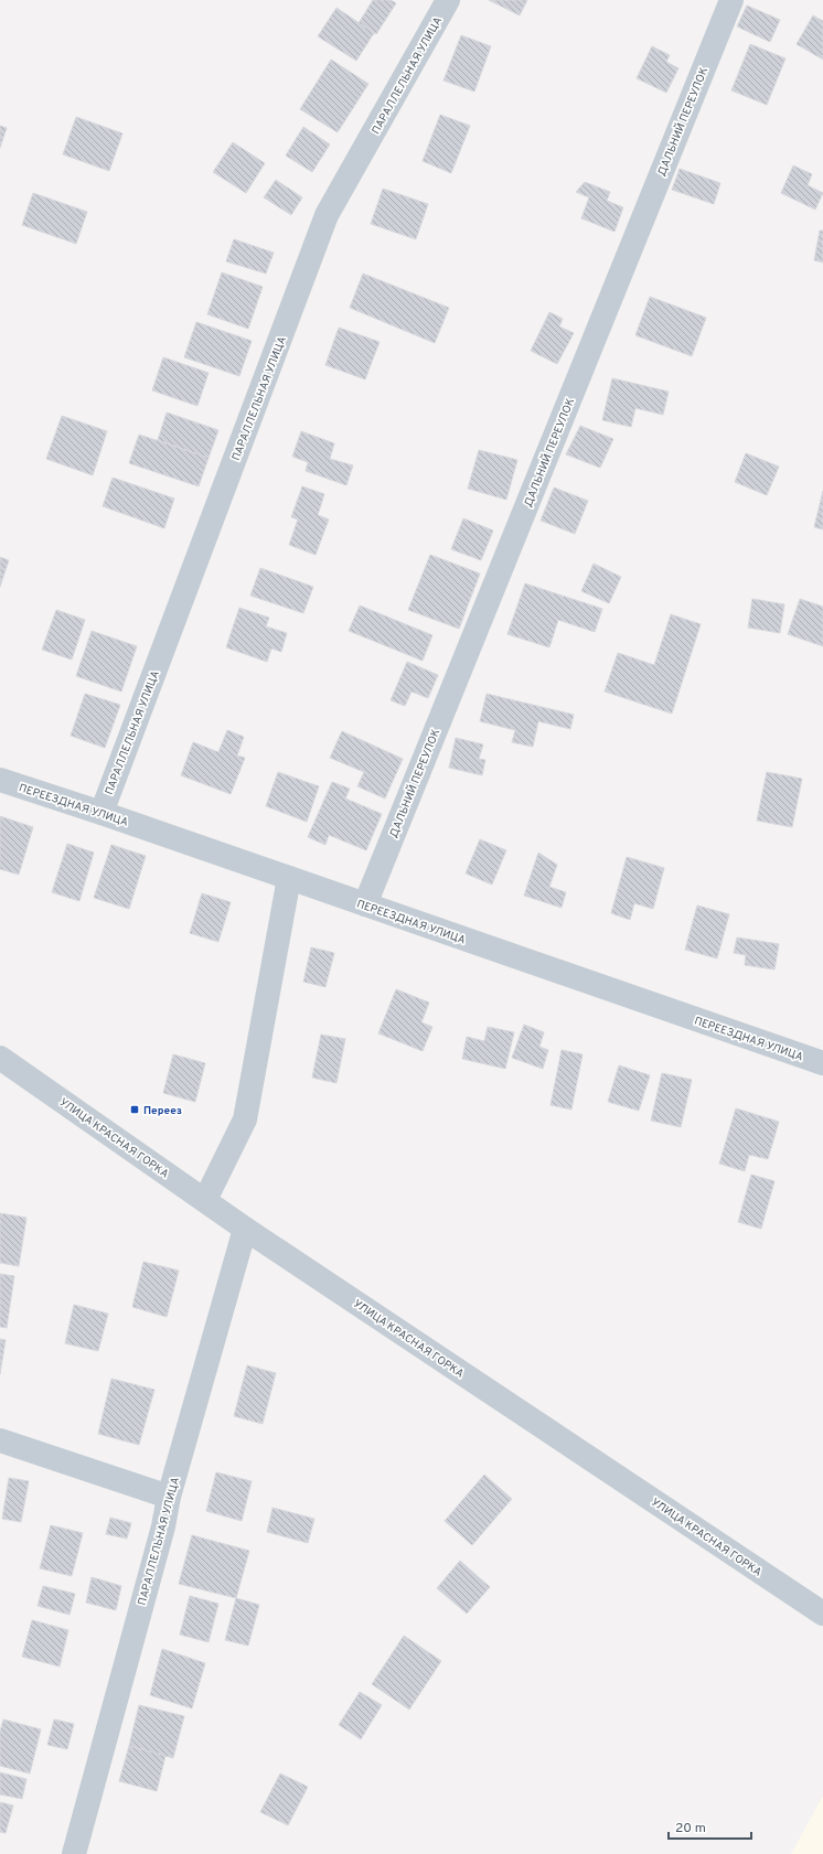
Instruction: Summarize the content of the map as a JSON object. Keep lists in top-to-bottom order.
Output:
{
  "streets": {
    "street": [
      "ПАРАЛЛЕЛЬНАЯ УЛИЦА",
      "ДАЛЬНИЙ ПЕРЕУЛОК",
      "ПЕРЕЕЗДНАЯ УЛИЦА",
      "УЛИЦА КРАСНАЯ ГОРКА"
    ]
  },
  "crossings": [
    ["ПАРАЛЛЕЛЬНАЯ УЛИЦА", "ПЕРЕЕЗДНАЯ УЛИЦА"],
    ["ПАРАЛЛЕЛЬНАЯ УЛИЦА", "УЛИЦА КРАСНАЯ ГОРКА"],
    ["ДАЛЬНИЙ ПЕРЕУЛОК", "ПЕРЕЕЗДНАЯ УЛИЦА"]
  ],
  "places": {
    "transit": ["Переез"]
  },
  "scale_bar": "20 m"
}
